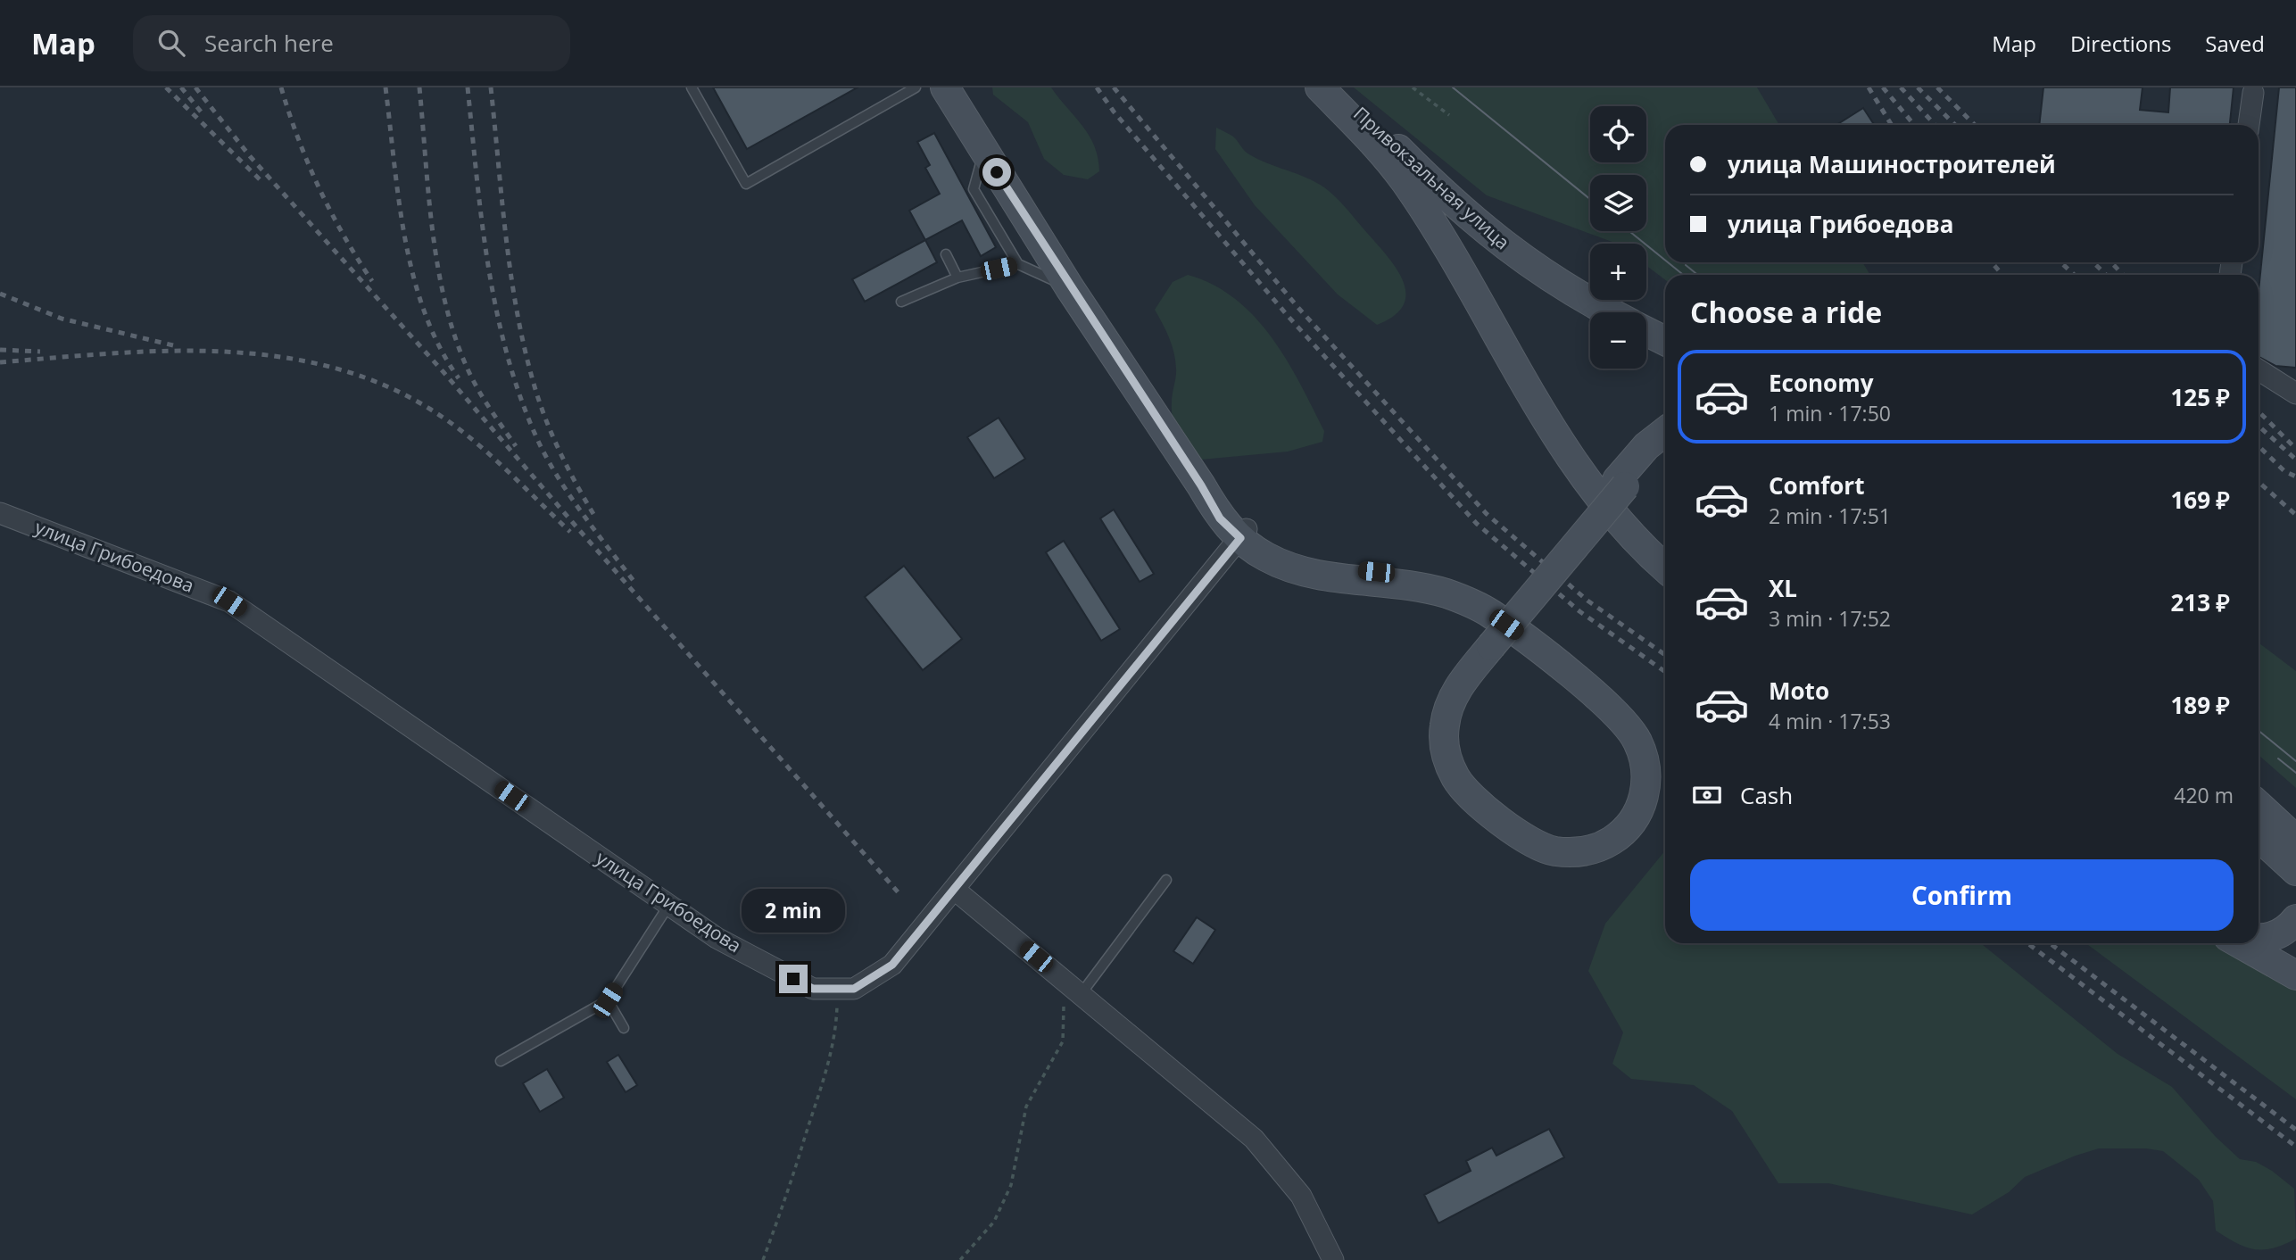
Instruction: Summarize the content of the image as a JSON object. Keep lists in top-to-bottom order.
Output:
{
  "streets": {
    "main road": ["Привокзальная улица"],
    "street": ["улица Грибоедова"]
  },
  "page": {
    "header": "Map",
    "search": "Search here",
    "nav": ["Map", "Directions", "Saved"],
    "map_buttons": ["+", "−"],
    "banner": ["улица Машиностроителей", "улица Грибоедова"],
    "heading": "Choose a ride",
    "list": [
      {
        "name": "Economy",
        "note": "1 min · 17:50",
        "value": "125 ₽"
      },
      {
        "name": "Comfort",
        "note": "2 min · 17:51",
        "value": "169 ₽"
      },
      {
        "name": "XL",
        "note": "3 min · 17:52",
        "value": "213 ₽"
      },
      {
        "name": "Moto",
        "note": "4 min · 17:53",
        "value": "189 ₽"
      }
    ],
    "pay": ["Cash", "420 m"],
    "buttons": "Confirm",
    "bubble": "2 min"
  }
}
